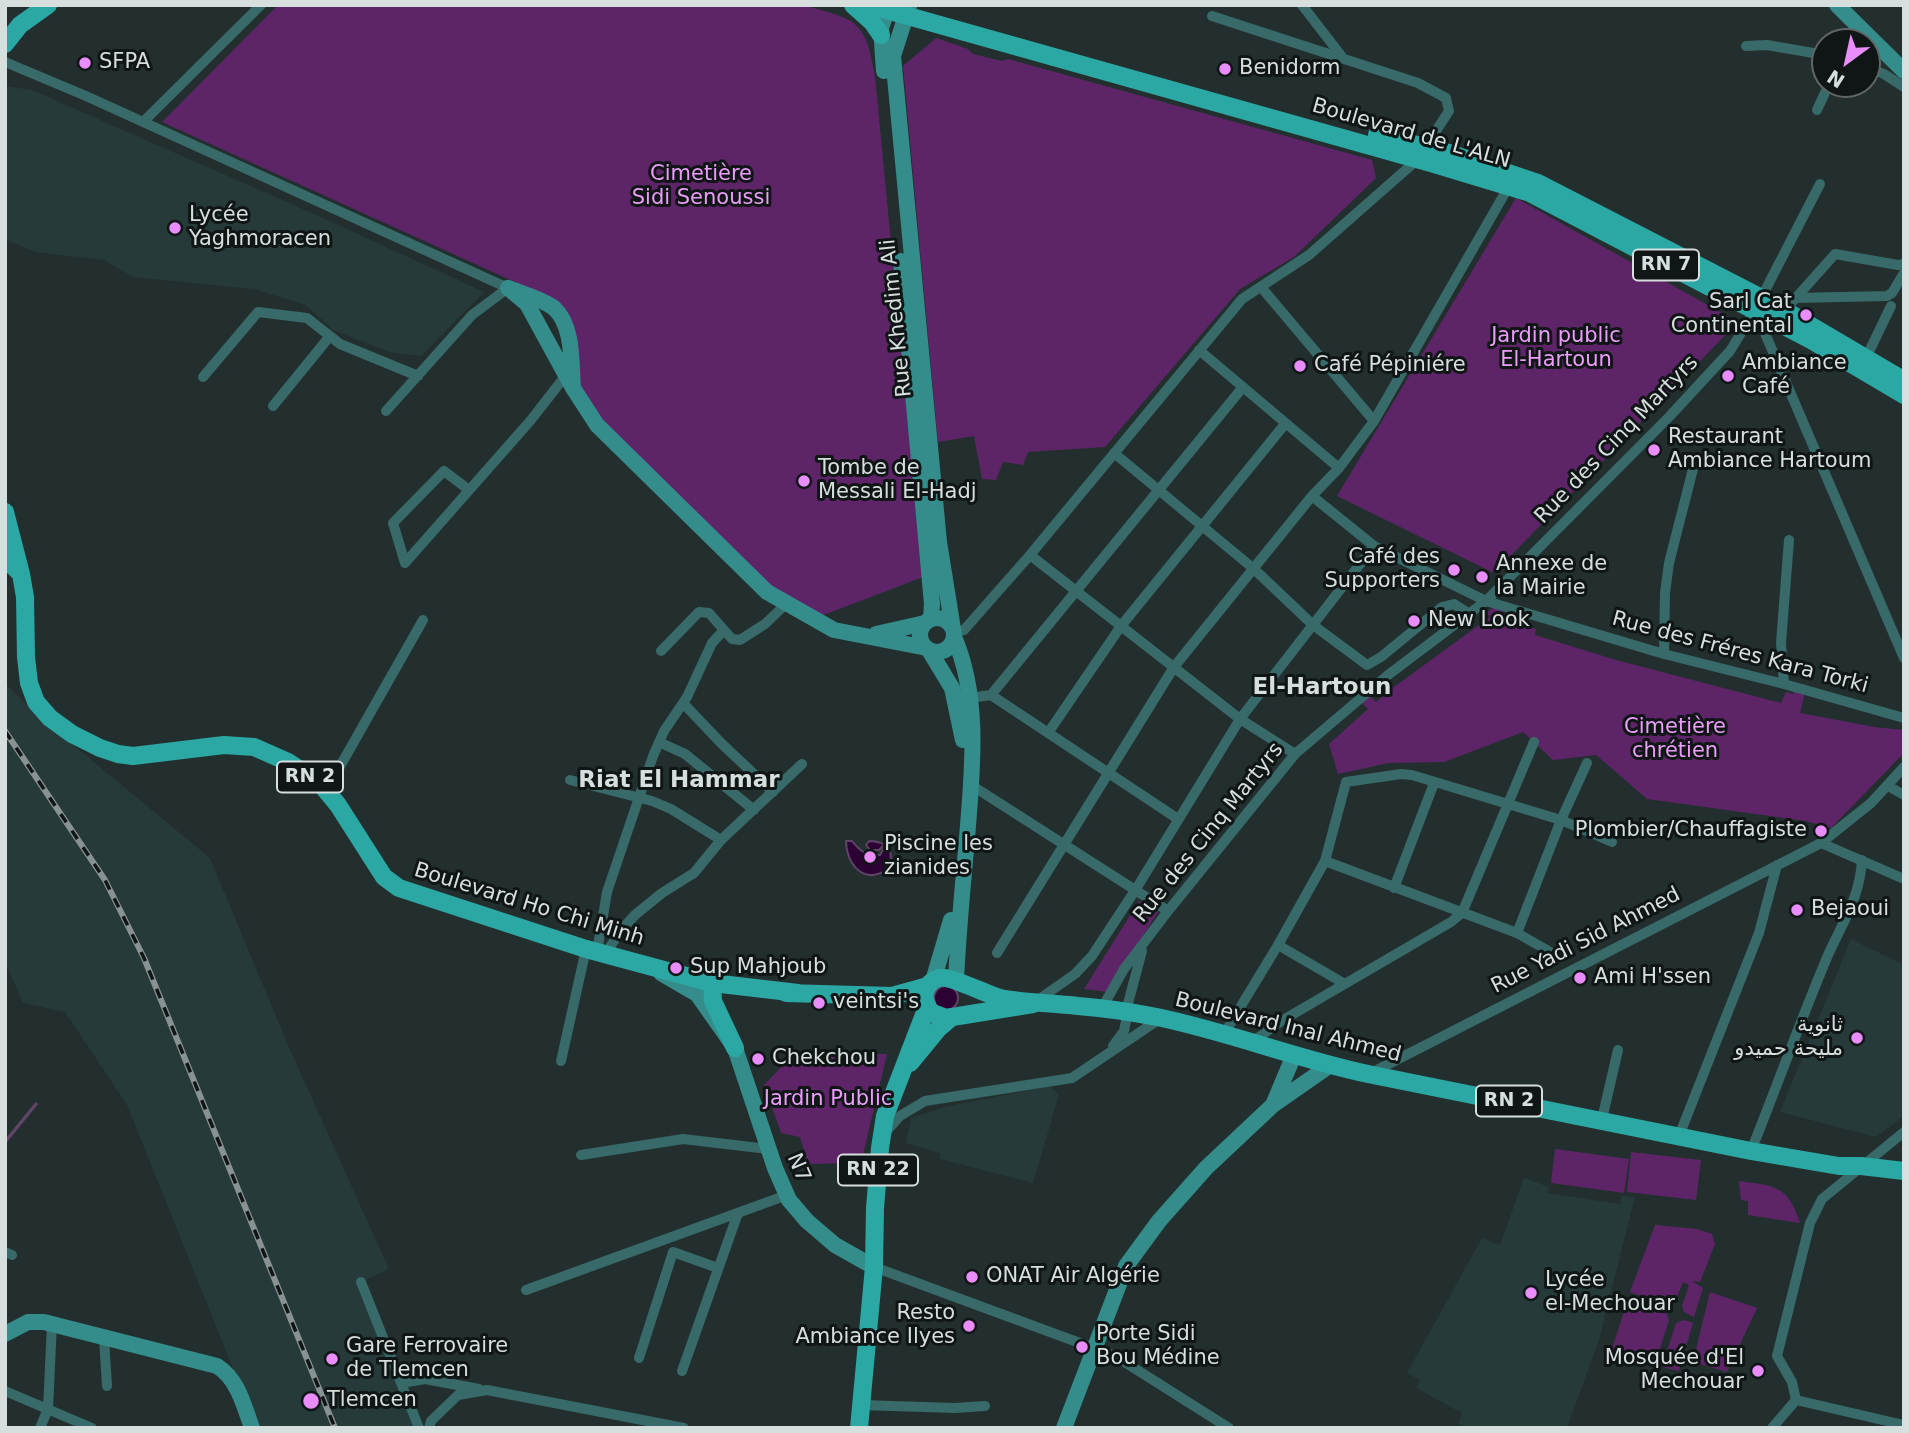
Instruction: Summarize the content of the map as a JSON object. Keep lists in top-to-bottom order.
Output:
{
  "streets": {
    "main road": [
      "Boulevard de L'ALN",
      "RN 7",
      "Rue Khedim Ali",
      "RN 2",
      "Boulevard Ho Chi Minh",
      "Boulevard Inal Ahmed",
      "N7",
      "RN 22"
    ],
    "street": ["Rue des Cinq Martyrs", "Rue des Fréres Kara Torki", "Rue Yadi Sid Ahmed"]
  },
  "crossings": [
    ["Boulevard de L'ALN", "RN 7"],
    ["Boulevard de L'ALN", "Rue Khedim Ali"],
    ["Boulevard de L'ALN", "Rue des Cinq Martyrs"],
    ["RN 7", "Rue des Cinq Martyrs"],
    ["Rue Khedim Ali", "RN 2"],
    ["Rue Khedim Ali", "RN 22"],
    ["Rue des Cinq Martyrs", "Rue des Fréres Kara Torki"],
    ["RN 2", "Boulevard Ho Chi Minh"],
    ["RN 2", "Boulevard Inal Ahmed"],
    ["RN 2", "N7"],
    ["RN 2", "RN 22"],
    ["Boulevard Ho Chi Minh", "N7"],
    ["Rue Yadi Sid Ahmed", "Boulevard Inal Ahmed"],
    ["N7", "RN 22"]
  ],
  "districts": ["El-Hartoun", "Riat El Hammar"],
  "parks": [
    "Cimetière Sidi Senoussi",
    "Jardin public El-Hartoun",
    "Cimetière chrétien",
    "Jardin Public"
  ],
  "places": [
    "SFPA",
    "Benidorm",
    "Lycée Yaghmoracen",
    "Sarl Cat Continental",
    "Café Pépiniére",
    "Ambiance Café",
    "Restaurant Ambiance Hartoum",
    "Tombe de Messali El-Hadj",
    "Café des Supporters",
    "Annexe de la Mairie",
    "New Look",
    "Plombier/Chauffagiste",
    "Piscine les zianides",
    "Bejaoui",
    "Sup Mahjoub",
    "Ami H'ssen",
    "veintsi's",
    "ثانوية مليحة حميدو",
    "Chekchou",
    "ONAT Air Algérie",
    "Lycée el-Mechouar",
    "Resto Ambiance Ilyes",
    "Porte Sidi Bou Médine",
    "Gare Ferrovaire de Tlemcen",
    "Mosquée d'El Mechouar",
    "Tlemcen"
  ],
  "north": "bottom left"
}
